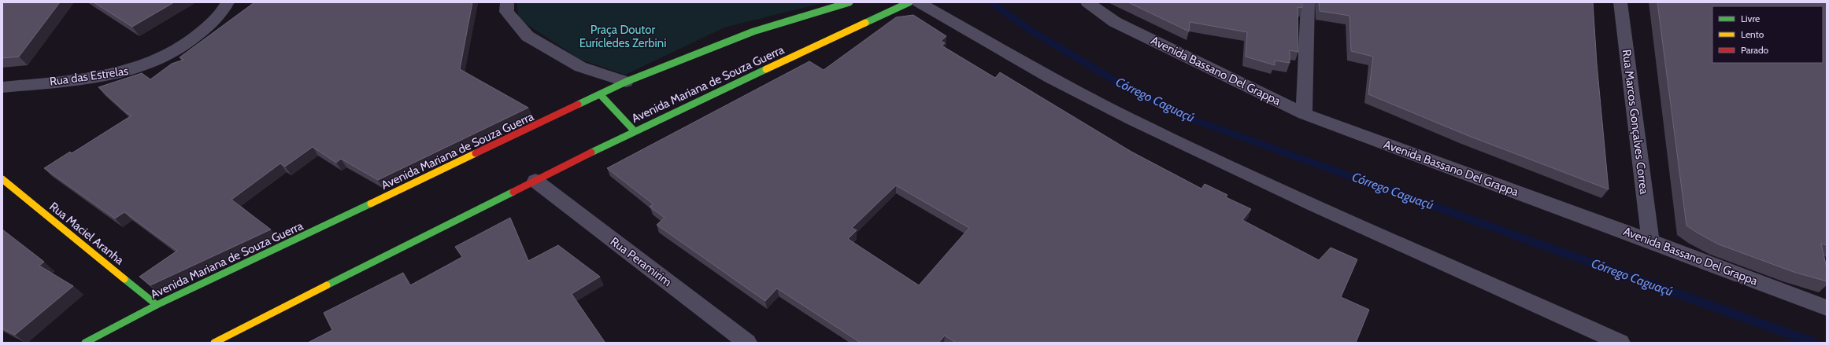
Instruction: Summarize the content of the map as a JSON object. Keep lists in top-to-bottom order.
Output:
{
  "streets": {
    "main road": ["Avenida Mariana de Souza Guerra", "Rua Maciel Aranha"],
    "street": [
      "Avenida Bassano Del Grappa",
      "Rua das Estrelas",
      "Rua Marcos Gonçalves Correa",
      "Rua Peramirim"
    ]
  },
  "crossings": [
    ["Avenida Bassano Del Grappa", "Rua Marcos Gonçalves Correa"],
    ["Avenida Mariana de Souza Guerra", "Rua Maciel Aranha"],
    ["Avenida Mariana de Souza Guerra", "Rua Peramirim"]
  ],
  "water": ["Córrego Caguaçú"],
  "parks": ["Praça Doutor Eurícledes Zerbini"],
  "legend": ["Livre", "Lento", "Parado"]
}
